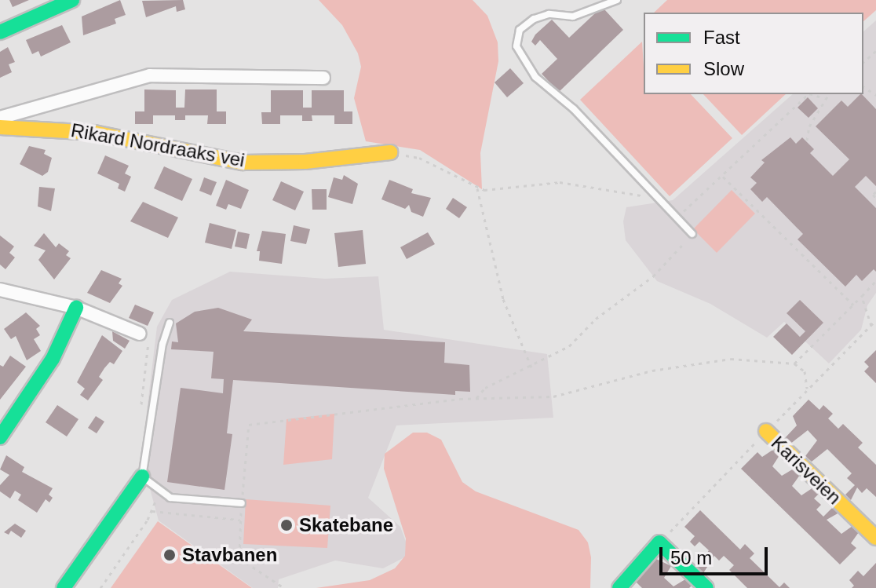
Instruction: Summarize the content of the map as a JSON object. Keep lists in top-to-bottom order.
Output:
{
  "streets": {
    "street": ["Rikard Nordraaks vei", "Karisveien"]
  },
  "places": ["Skatebane", "Stavbanen"],
  "legend": ["Fast", "Slow"],
  "scale_bar": "50 m"
}
